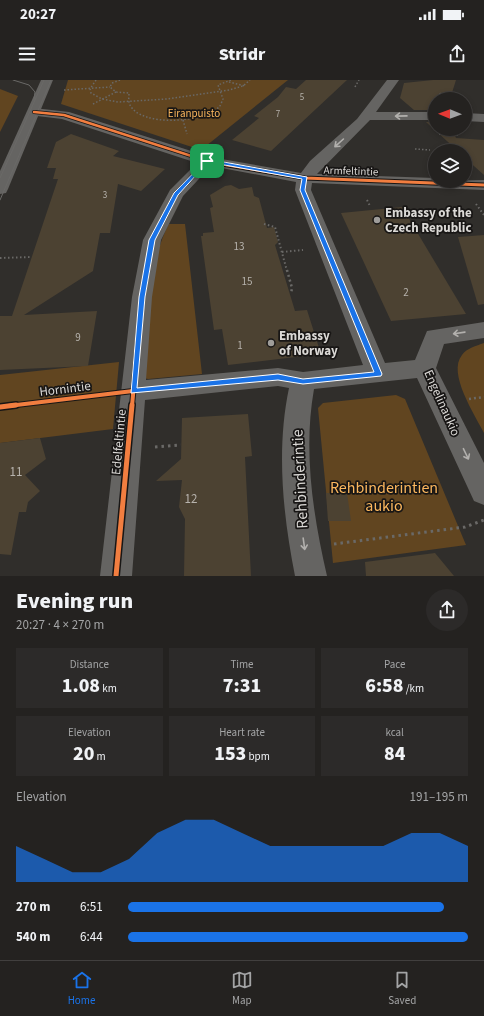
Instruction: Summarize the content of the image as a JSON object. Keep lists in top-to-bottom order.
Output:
{
  "streets": {
    "street": [
      "Armfeltintie",
      "Engelinaukio",
      "Edelfeltintie",
      "Rehbinderintie"
    ],
    "cycle path": ["Hornintie"]
  },
  "crossings": [
    ["Armfeltintie", "Edelfeltintie"]
  ],
  "one_way": ["Rehbinderintie"],
  "parks": ["Eiranpuisto", "Rehbinderintien aukio"],
  "places": ["Embassy of the Czech Republic", "Embassy of Norway"],
  "house_numbers": [
    "5",
    "7",
    "3",
    "13",
    "15",
    "2",
    "9",
    "1",
    "11",
    "12"
  ],
  "north": "left",
  "page": {
    "status": "20:27",
    "header": "Stridr",
    "heading": ["Evening run", "20:27 · 4 × 270 m"],
    "stats": [
      ["Distance", "1.08 km"],
      ["Time", "7:31"],
      ["Pace", "6:58 /km"],
      ["Elevation", "20 m"],
      ["Heart rate", "153 bpm"],
      ["kcal", "84"]
    ],
    "chart": ["Elevation", "191–195 m"],
    "list": [
      {
        "name": "270 m",
        "note": "6:51"
      },
      {
        "name": "540 m",
        "note": "6:44"
      }
    ],
    "tabs": ["Home", "Map", "Saved"]
  }
}
